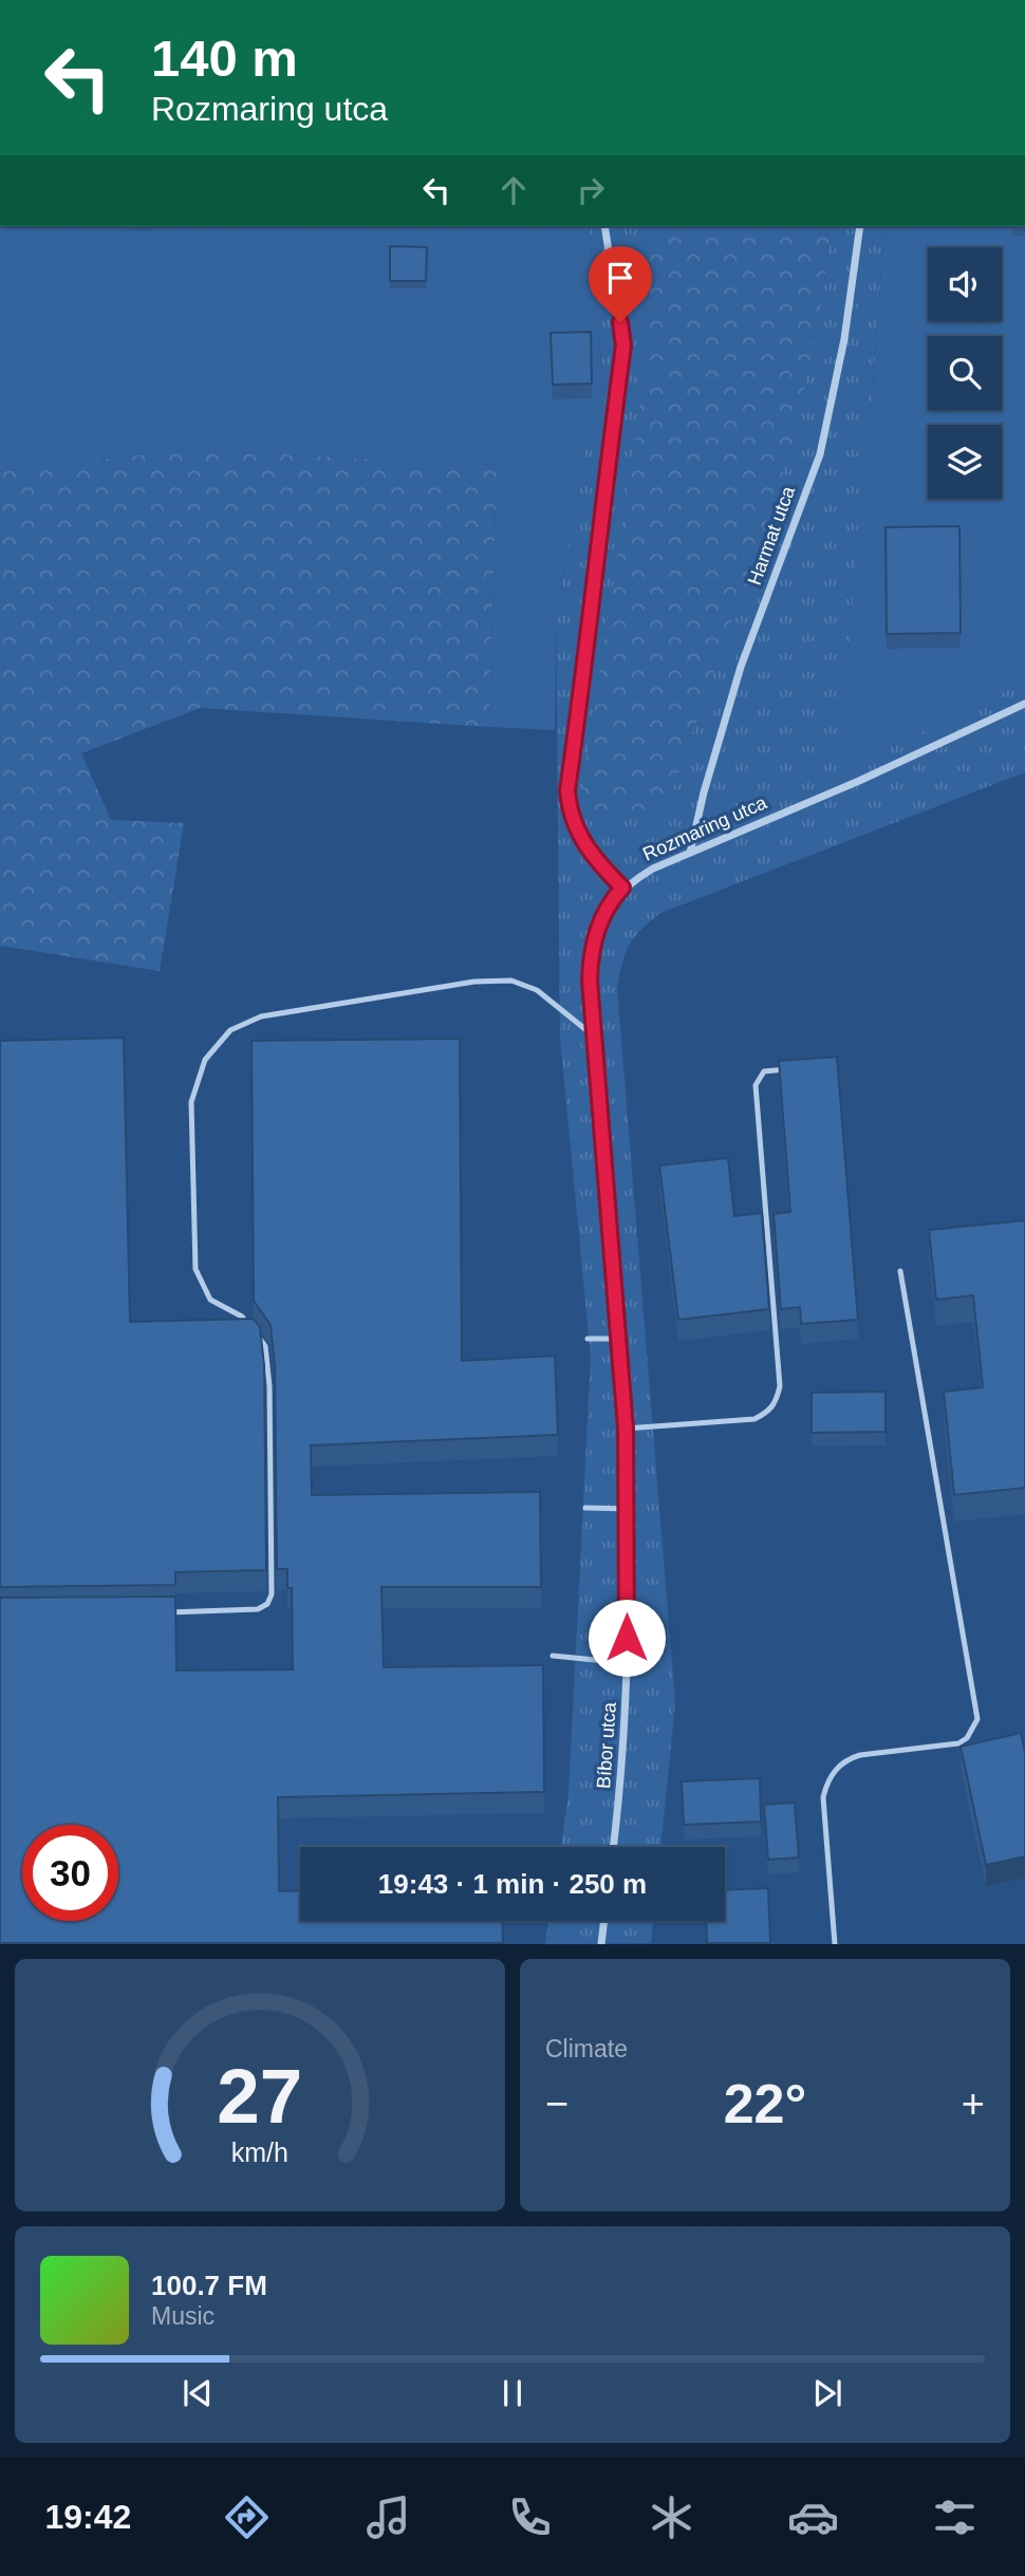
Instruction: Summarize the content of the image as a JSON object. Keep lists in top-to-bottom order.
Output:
{
  "streets": {
    "street": ["Harmat utca", "Rozmaring utca", "Bíbor utca"]
  },
  "crossings": [
    ["Harmat utca", "Rozmaring utca"],
    ["Rozmaring utca", "Bíbor utca"]
  ],
  "page": {
    "turn": ["140 m", "Rozmaring utca"],
    "limit": "30",
    "trip": "19:43 · 1 min · 250 m",
    "tile": "Climate",
    "heat": ["−", "22°", "+"],
    "song": ["100.7 FM", "Music"],
    "tabs": "19:42",
    "gauge": ["27", "km/h"]
  }
}
